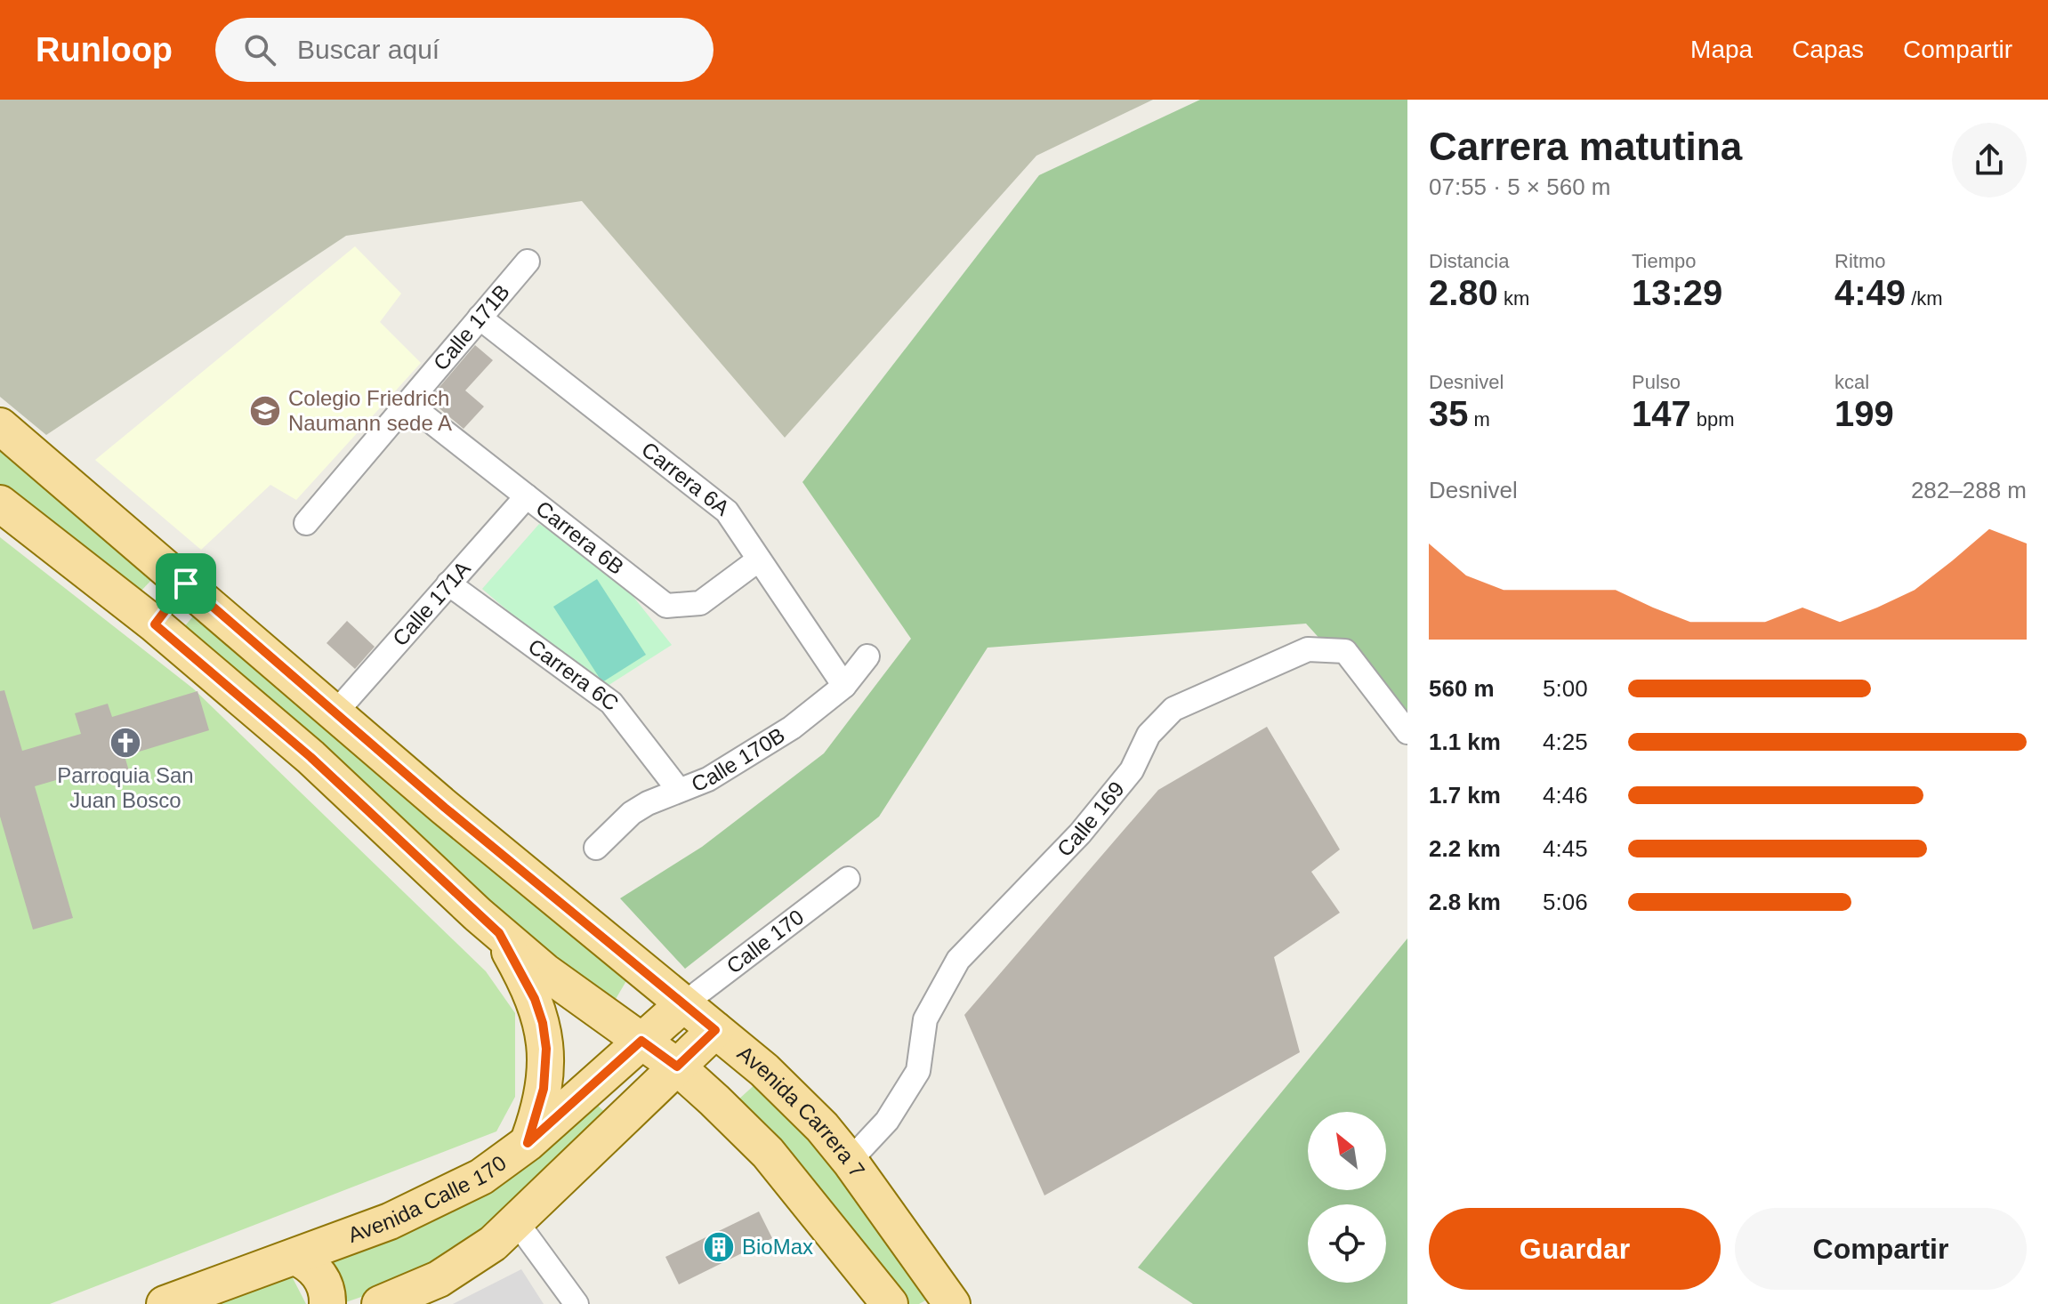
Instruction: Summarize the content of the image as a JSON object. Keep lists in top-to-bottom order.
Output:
{
  "streets": {
    "main road": ["Avenida Carrera 7", "Avenida Calle 170"],
    "street": [
      "Calle 171B",
      "Carrera 6A",
      "Carrera 6B",
      "Calle 171A",
      "Carrera 6C",
      "Calle 170B",
      "Calle 169",
      "Calle 170"
    ]
  },
  "crossings": [
    ["Calle 171B", "Carrera 6A"],
    ["Calle 171B", "Carrera 6B"],
    ["Carrera 6A", "Carrera 6B"],
    ["Carrera 6A", "Calle 170B"],
    ["Carrera 6B", "Calle 171A"],
    ["Calle 171A", "Carrera 6C"],
    ["Calle 171A", "Avenida Carrera 7"],
    ["Carrera 6C", "Calle 170B"],
    ["Calle 169", "Avenida Carrera 7"],
    ["Calle 170", "Avenida Carrera 7"],
    ["Calle 170", "Avenida Calle 170"],
    ["Avenida Carrera 7", "Avenida Calle 170"]
  ],
  "places": {
    "school or university": ["Colegio Friedrich Naumann sede A"],
    "church": ["Parroquia San Juan Bosco"],
    "building": ["BioMax"]
  },
  "north": "top left",
  "page": {
    "header": "Runloop",
    "search": "Buscar aquí",
    "nav": ["Mapa", "Capas", "Compartir"],
    "heading": ["Carrera matutina", "07:55 · 5 × 560 m"],
    "stats": [
      ["Distancia", "2.80 km"],
      ["Tiempo", "13:29"],
      ["Ritmo", "4:49 /km"],
      ["Desnivel", "35 m"],
      ["Pulso", "147 bpm"],
      ["kcal", "199"]
    ],
    "chart": ["Desnivel", "282–288 m"],
    "list": [
      {
        "name": "560 m",
        "note": "5:00"
      },
      {
        "name": "1.1 km",
        "note": "4:25"
      },
      {
        "name": "1.7 km",
        "note": "4:46"
      },
      {
        "name": "2.2 km",
        "note": "4:45"
      },
      {
        "name": "2.8 km",
        "note": "5:06"
      }
    ],
    "buttons": ["Guardar", "Compartir"]
  }
}
